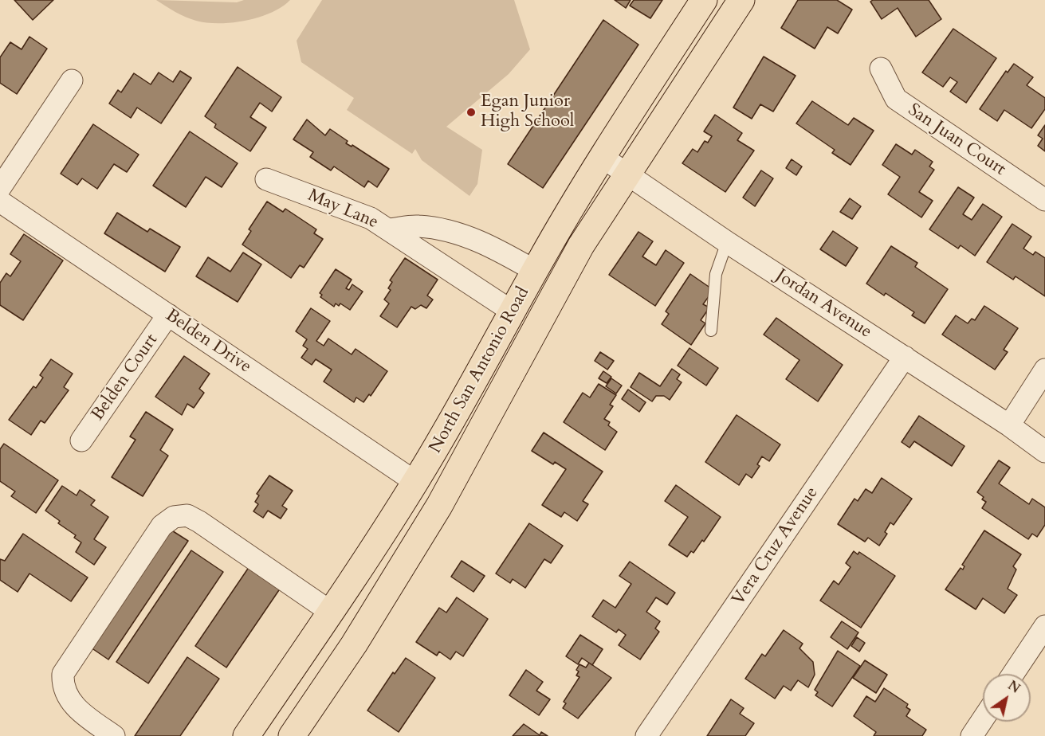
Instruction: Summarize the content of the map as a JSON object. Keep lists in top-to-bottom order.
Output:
{
  "streets": {
    "main road": ["North San Antonio Road"],
    "street": [
      "San Juan Court",
      "May Lane",
      "Jordan Avenue",
      "Belden Drive",
      "Belden Court",
      "Vera Cruz Avenue"
    ]
  },
  "crossings": [
    ["May Lane", "North San Antonio Road"],
    ["Jordan Avenue", "North San Antonio Road"],
    ["Jordan Avenue", "Vera Cruz Avenue"],
    ["Belden Drive", "North San Antonio Road"],
    ["Belden Drive", "Belden Court"]
  ],
  "places": ["Egan Junior High School"],
  "north": "top right"
}
